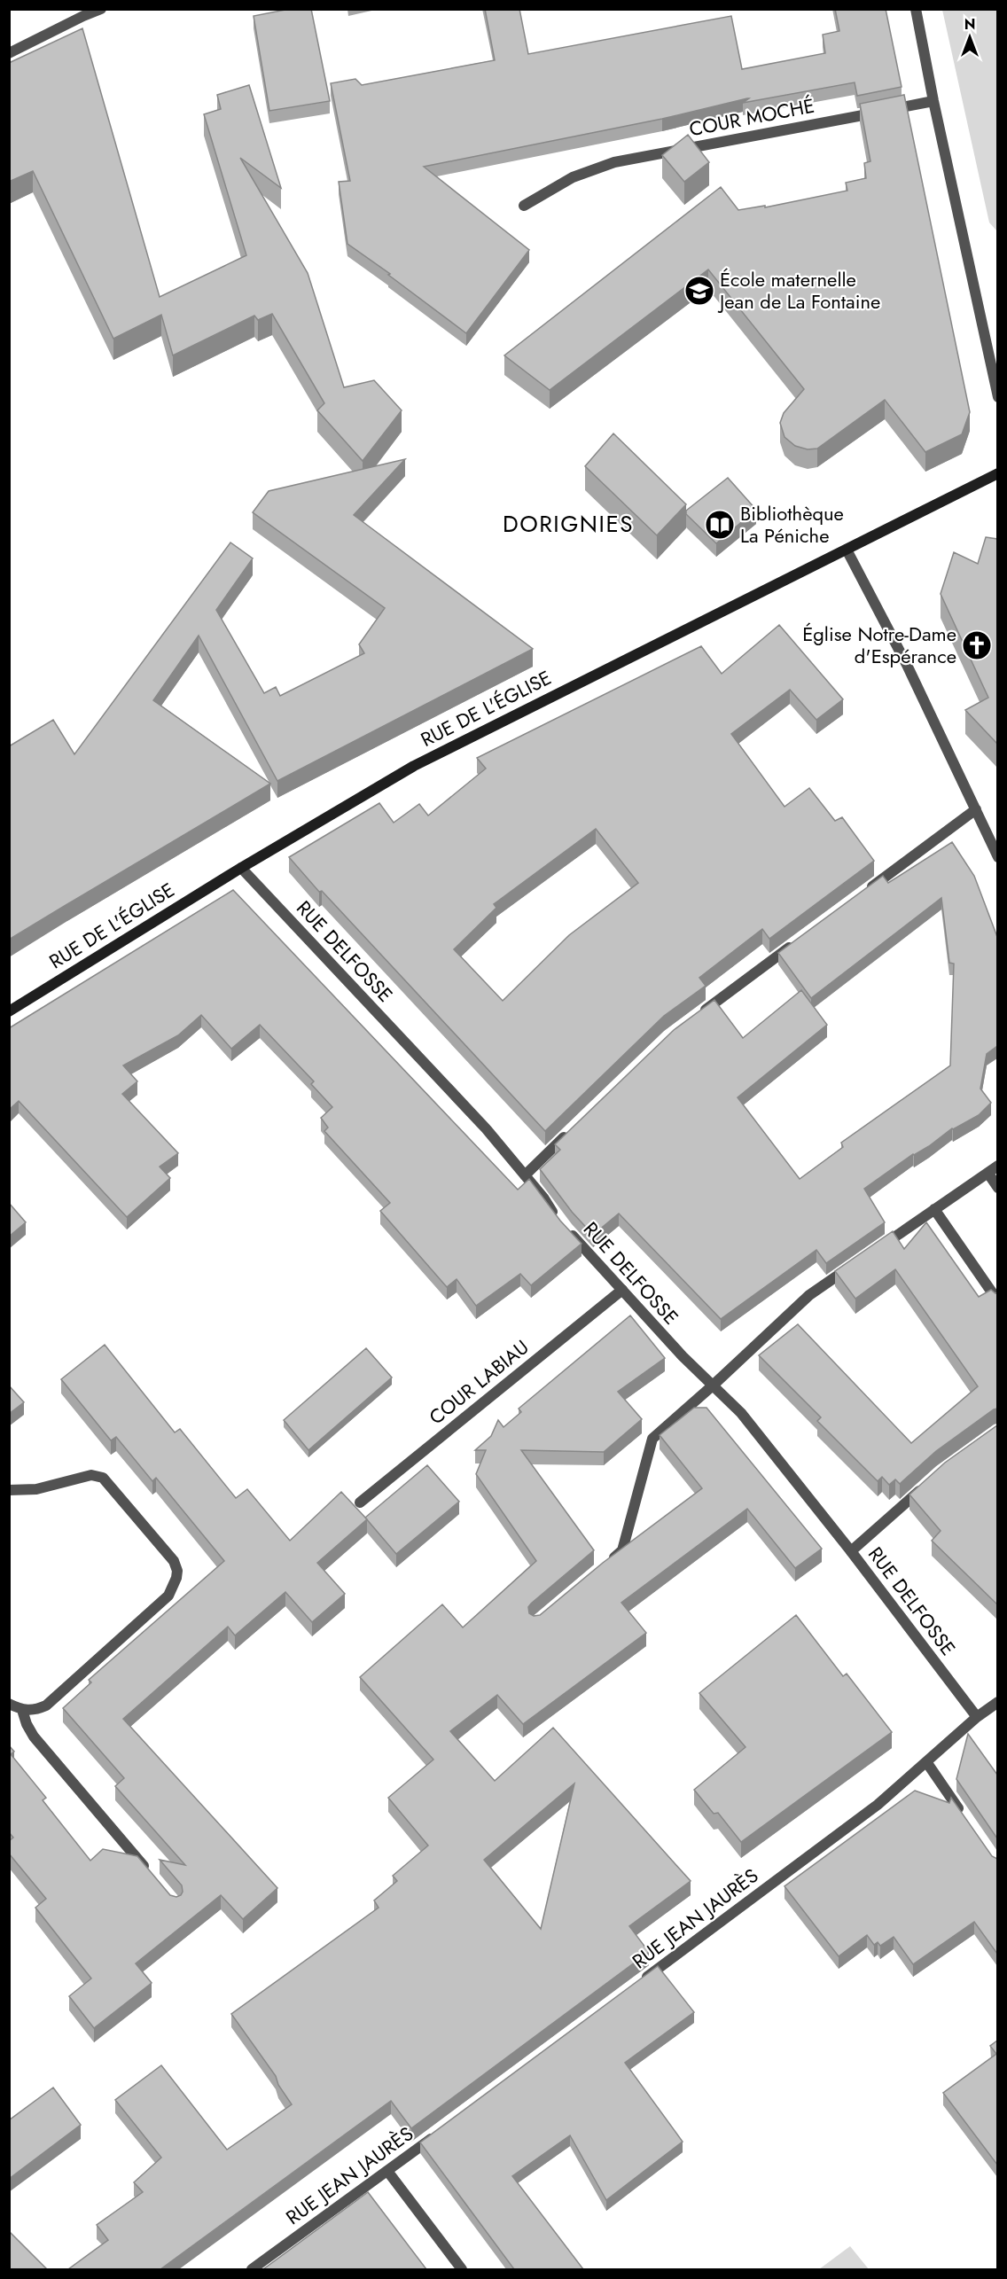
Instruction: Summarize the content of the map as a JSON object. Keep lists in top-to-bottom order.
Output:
{
  "streets": {
    "street": [
      "COUR MOCHÉ",
      "RUE DE L'ÉGLISE",
      "RUE DELFOSSE",
      "COUR LABIAU",
      "RUE JEAN JAURÈS"
    ]
  },
  "crossings": [
    ["RUE DE L'ÉGLISE", "RUE DELFOSSE"],
    ["RUE DELFOSSE", "COUR LABIAU"],
    ["RUE DELFOSSE", "RUE JEAN JAURÈS"]
  ],
  "districts": ["DORIGNIES"],
  "places": {
    "school or university": ["École maternelle Jean de La Fontaine"],
    "library": ["Bibliothèque La Péniche"],
    "church": ["Église Notre-Dame d'Espérance"]
  },
  "north": "top"
}
